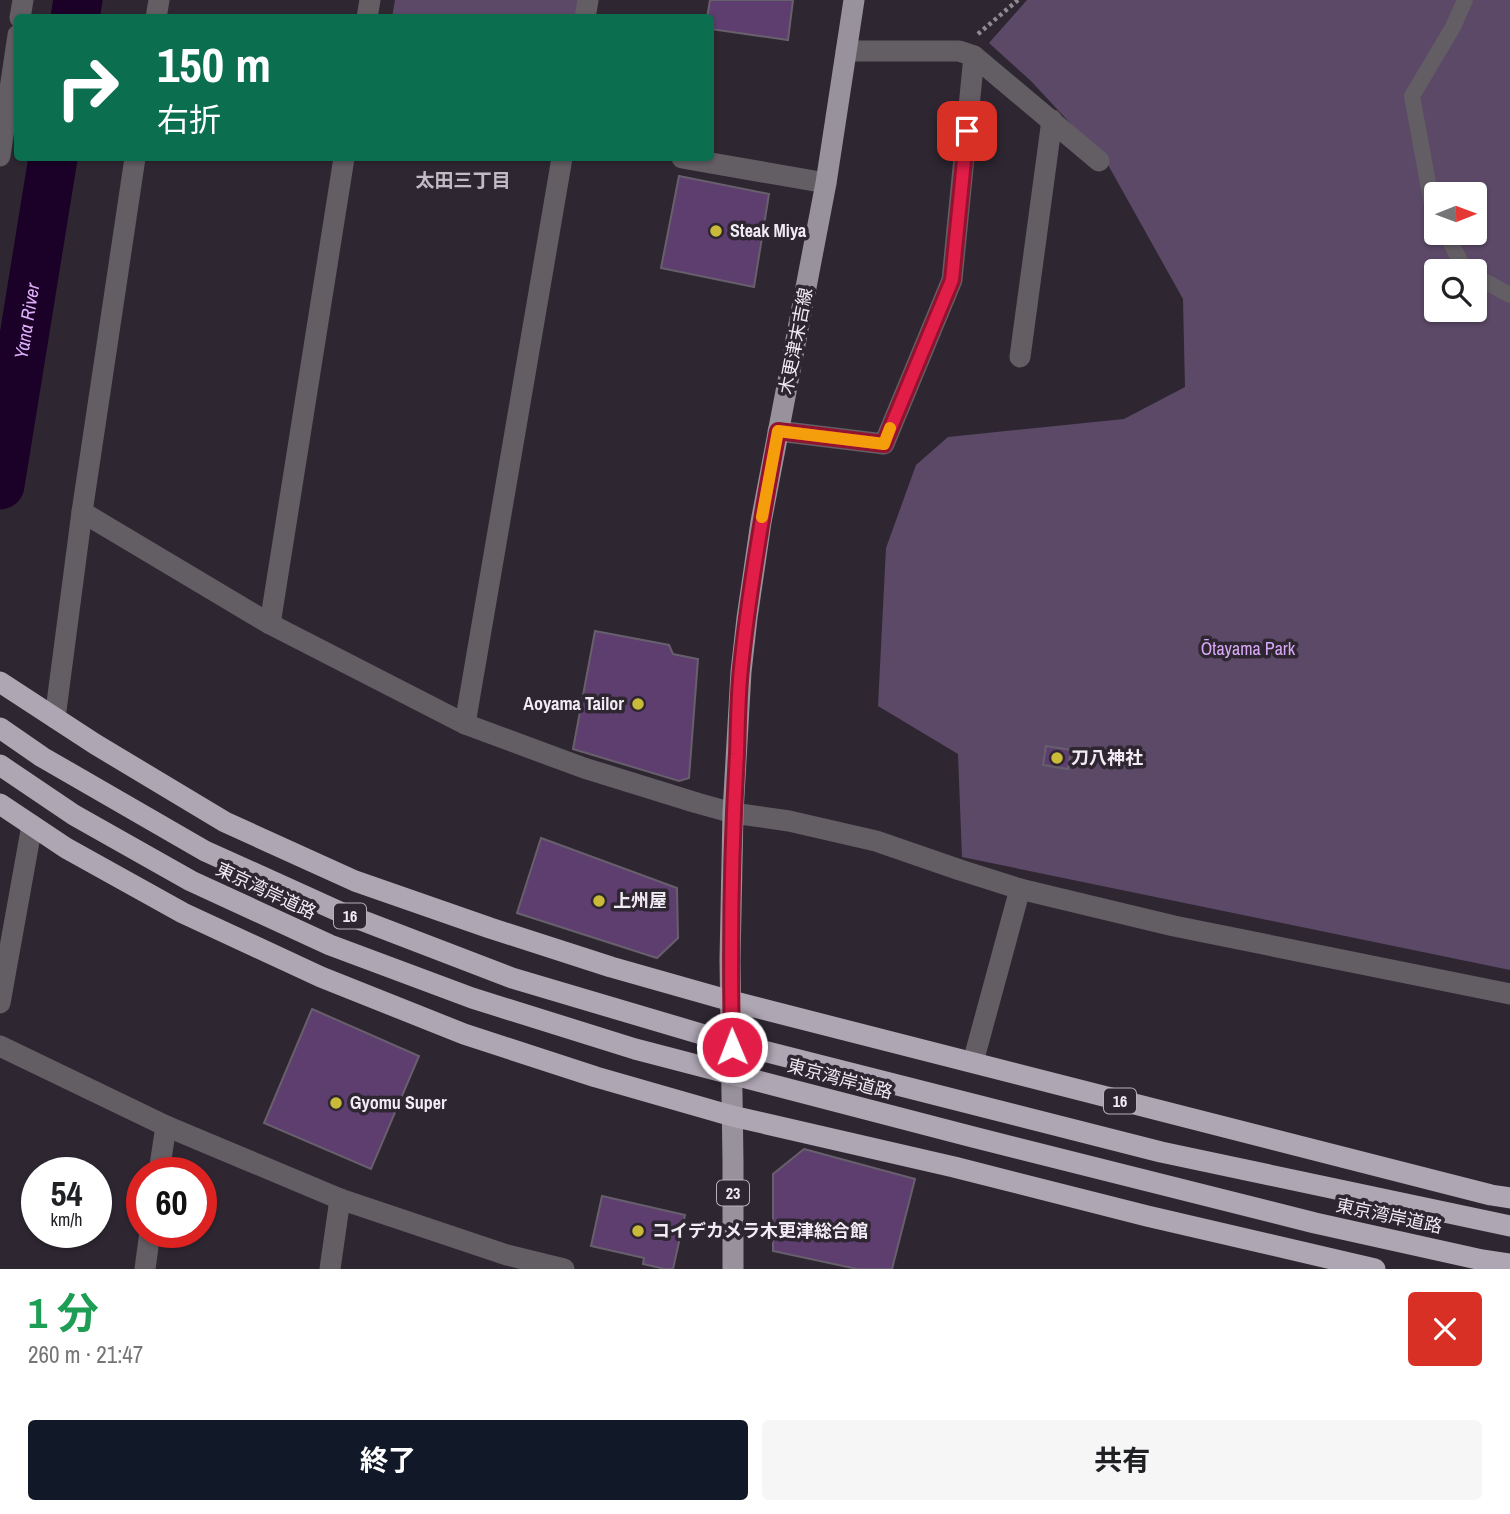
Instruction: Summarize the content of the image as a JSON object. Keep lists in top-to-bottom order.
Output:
{
  "streets": {
    "highway": ["東京湾岸道路", "16"],
    "main road": ["木更津末吉線", "23"]
  },
  "crossings": [
    ["木更津末吉線", "16"]
  ],
  "districts": ["太田三丁目"],
  "water": ["Yana River"],
  "parks": ["Ōtayama Park"],
  "places": [
    "Steak Miya",
    "Aoyama Tailor",
    "刀八神社",
    "上州屋",
    "Gyomu Super",
    "コイデカメラ木更津総合館"
  ],
  "north": "right",
  "page": {
    "turn": ["150 m", "右折"],
    "speed": "54 km/h",
    "limit": "60",
    "heading": ["1 分", "260 m · 21:47"],
    "buttons": ["終了", "共有"]
  }
}
